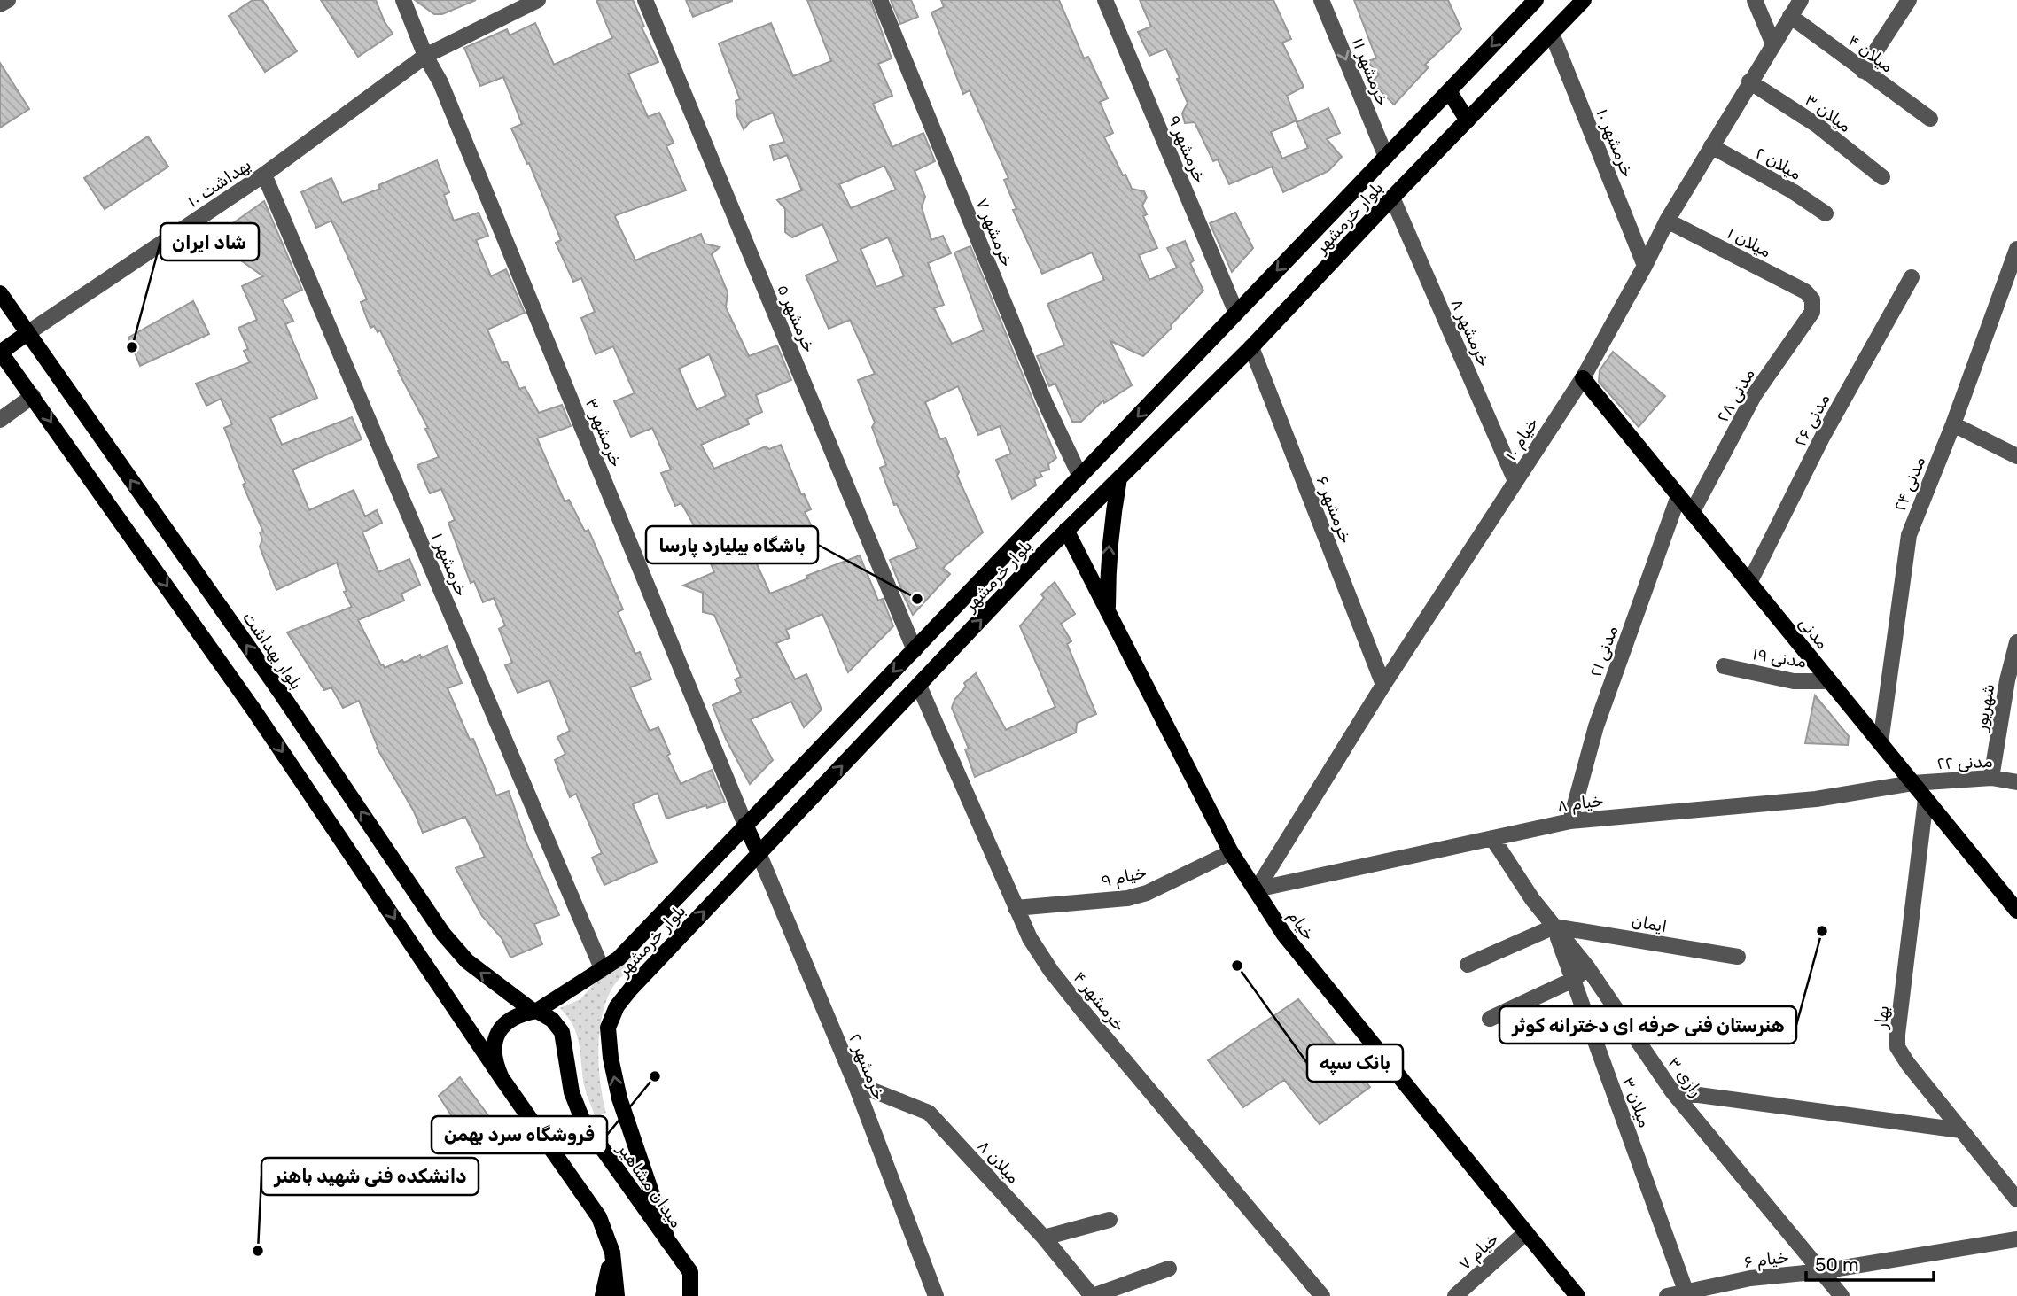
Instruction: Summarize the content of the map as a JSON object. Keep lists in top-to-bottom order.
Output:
{
  "streets": {
    "main road": [
      "بلوار خرمشهر",
      "مدنی",
      "بلوار بهداشت",
      "خیام",
      "میدان مشاهیر"
    ],
    "street": [
      "میلان ۴",
      "خرمشهر ۱۱",
      "میلان ۳",
      "خرمشهر ۱۰",
      "خرمشهر ۹",
      "میلان ۲",
      "بهداشت ۱۰",
      "خرمشهر ۷",
      "میلان ۱",
      "خرمشهر ۵",
      "خرمشهر ۸",
      "مدنی ۲۸",
      "مدنی ۲۶",
      "خرمشهر ۳",
      "خیام ۱۰",
      "مدنی ۲۴",
      "خرمشهر ۶",
      "خرمشهر ۱",
      "مدنی ۲۱",
      "مدنی ۱۹",
      "شهریور",
      "مدنی ۲۲",
      "خیام ۸",
      "خیام ۹",
      "ایمان",
      "خرمشهر ۴",
      "بهار",
      "خرمشهر ۲",
      "رازی ۳",
      "میلان ۸",
      "خیام ۷",
      "خیام ۶"
    ]
  },
  "crossings": [
    ["میلان ۴", "خیام ۱۰"],
    ["خرمشهر ۱۱", "بلوار خرمشهر"],
    ["میلان ۳", "خیام ۱۰"],
    ["میلان ۳", "ایمان"],
    ["میلان ۳", "رازی ۳"],
    ["میلان ۳", "خیام ۶"],
    ["خرمشهر ۱۰", "بلوار خرمشهر"],
    ["خرمشهر ۱۰", "خیام ۱۰"],
    ["خرمشهر ۹", "بلوار خرمشهر"],
    ["میلان ۲", "خیام ۱۰"],
    ["بهداشت ۱۰", "خرمشهر ۳"],
    ["بهداشت ۱۰", "خرمشهر ۱"],
    ["بهداشت ۱۰", "بلوار بهداشت"],
    ["بلوار خرمشهر", "خرمشهر ۷"],
    ["بلوار خرمشهر", "خرمشهر ۵"],
    ["بلوار خرمشهر", "خرمشهر ۸"],
    ["بلوار خرمشهر", "خرمشهر ۳"],
    ["بلوار خرمشهر", "خرمشهر ۶"],
    ["بلوار خرمشهر", "خرمشهر ۱"],
    ["بلوار خرمشهر", "بلوار بهداشت"],
    ["بلوار خرمشهر", "خیام"],
    ["بلوار خرمشهر", "خرمشهر ۴"],
    ["بلوار خرمشهر", "خرمشهر ۲"],
    ["بلوار خرمشهر", "میدان مشاهیر"],
    ["میلان ۱", "مدنی ۲۸"],
    ["میلان ۱", "خیام ۱۰"],
    ["خرمشهر ۸", "خیام ۱۰"],
    ["مدنی ۲۸", "مدنی"],
    ["مدنی ۲۶", "مدنی"],
    ["خیام ۱۰", "خرمشهر ۶"],
    ["خیام ۱۰", "مدنی"],
    ["خیام ۱۰", "خیام ۸"],
    ["خیام ۱۰", "خیام"],
    ["مدنی ۲۴", "مدنی"],
    ["مدنی", "مدنی ۲۱"],
    ["مدنی", "مدنی ۱۹"],
    ["مدنی", "مدنی ۲۲"],
    ["مدنی", "خیام ۸"],
    ["مدنی", "بهار"],
    ["بلوار بهداشت", "میدان مشاهیر"],
    ["مدنی ۲۱", "خیام ۸"],
    ["شهریور", "مدنی ۲۲"],
    ["مدنی ۲۲", "خیام ۸"],
    ["خیام ۸", "خیام"],
    ["خیام ۸", "رازی ۳"],
    ["خیام ۹", "خیام"],
    ["خیام ۹", "خرمشهر ۴"],
    ["ایمان", "رازی ۳"],
    ["خیام", "خیام ۷"],
    ["خرمشهر ۲", "میلان ۸"],
    ["رازی ۳", "خیام ۶"]
  ],
  "one_way": ["خرمشهر ۱۱"],
  "places": [
    "شاد ایران",
    "باشگاه بیلیارد پارسا",
    "هنرستان فنی حرفه ای دخترانه کوثر",
    "بانک سپه",
    "فروشگاه سرد بهمن",
    "دانشکده فنی شهید باهنر"
  ],
  "scale_bar": "50 m"
}
